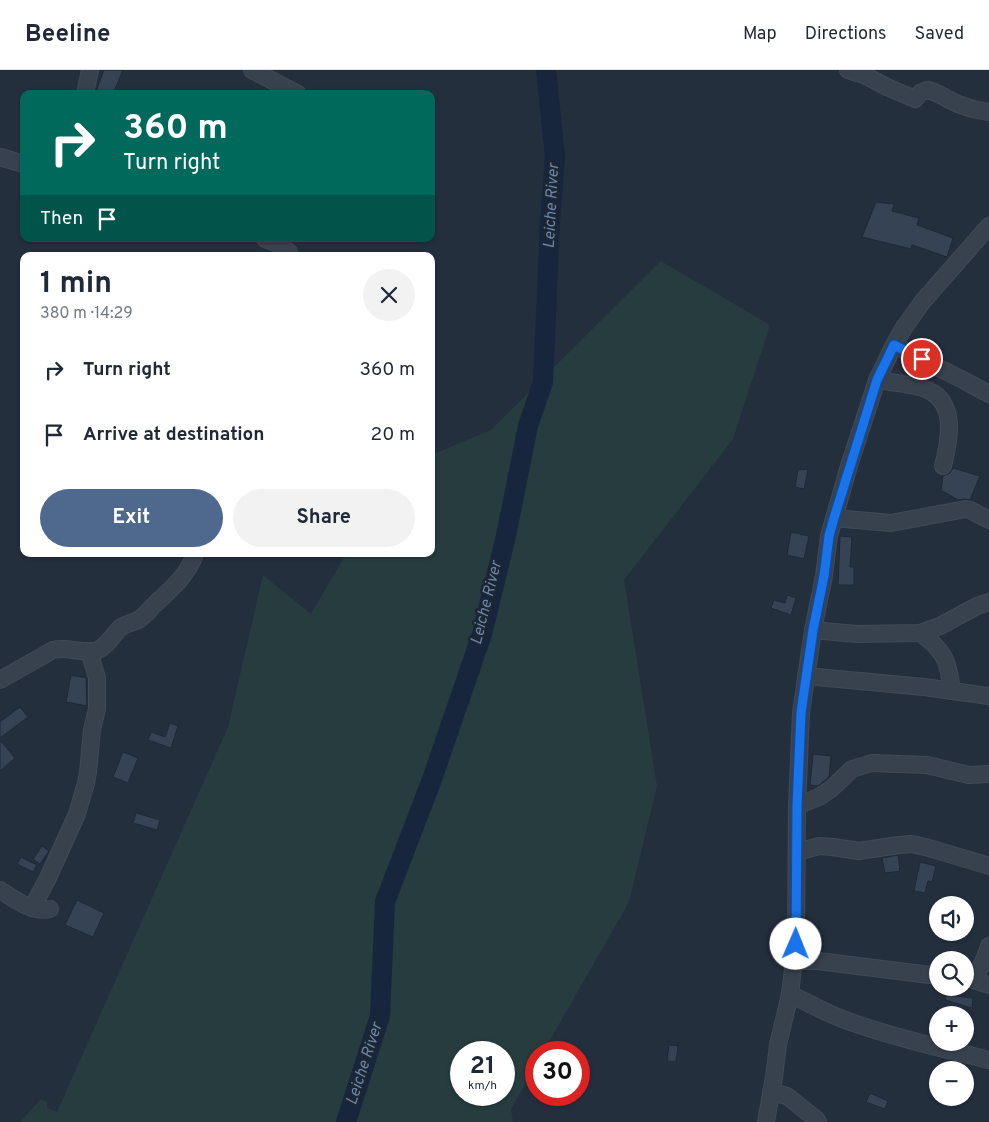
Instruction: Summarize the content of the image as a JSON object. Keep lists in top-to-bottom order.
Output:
{
  "water": ["Leiche River"],
  "page": {
    "header": "Beeline",
    "nav": ["Map", "Directions", "Saved"],
    "turn": ["360 m", "Turn right"],
    "then": "Then",
    "heading": ["1 min", "380 m · 14:29"],
    "list": [
      {
        "name": "Turn right",
        "value": "360 m"
      },
      {
        "name": "Arrive at destination",
        "value": "20 m"
      }
    ],
    "buttons": ["Exit", "Share"],
    "map_buttons": ["+", "−"],
    "speed": "21 km/h",
    "limit": "30"
  }
}
